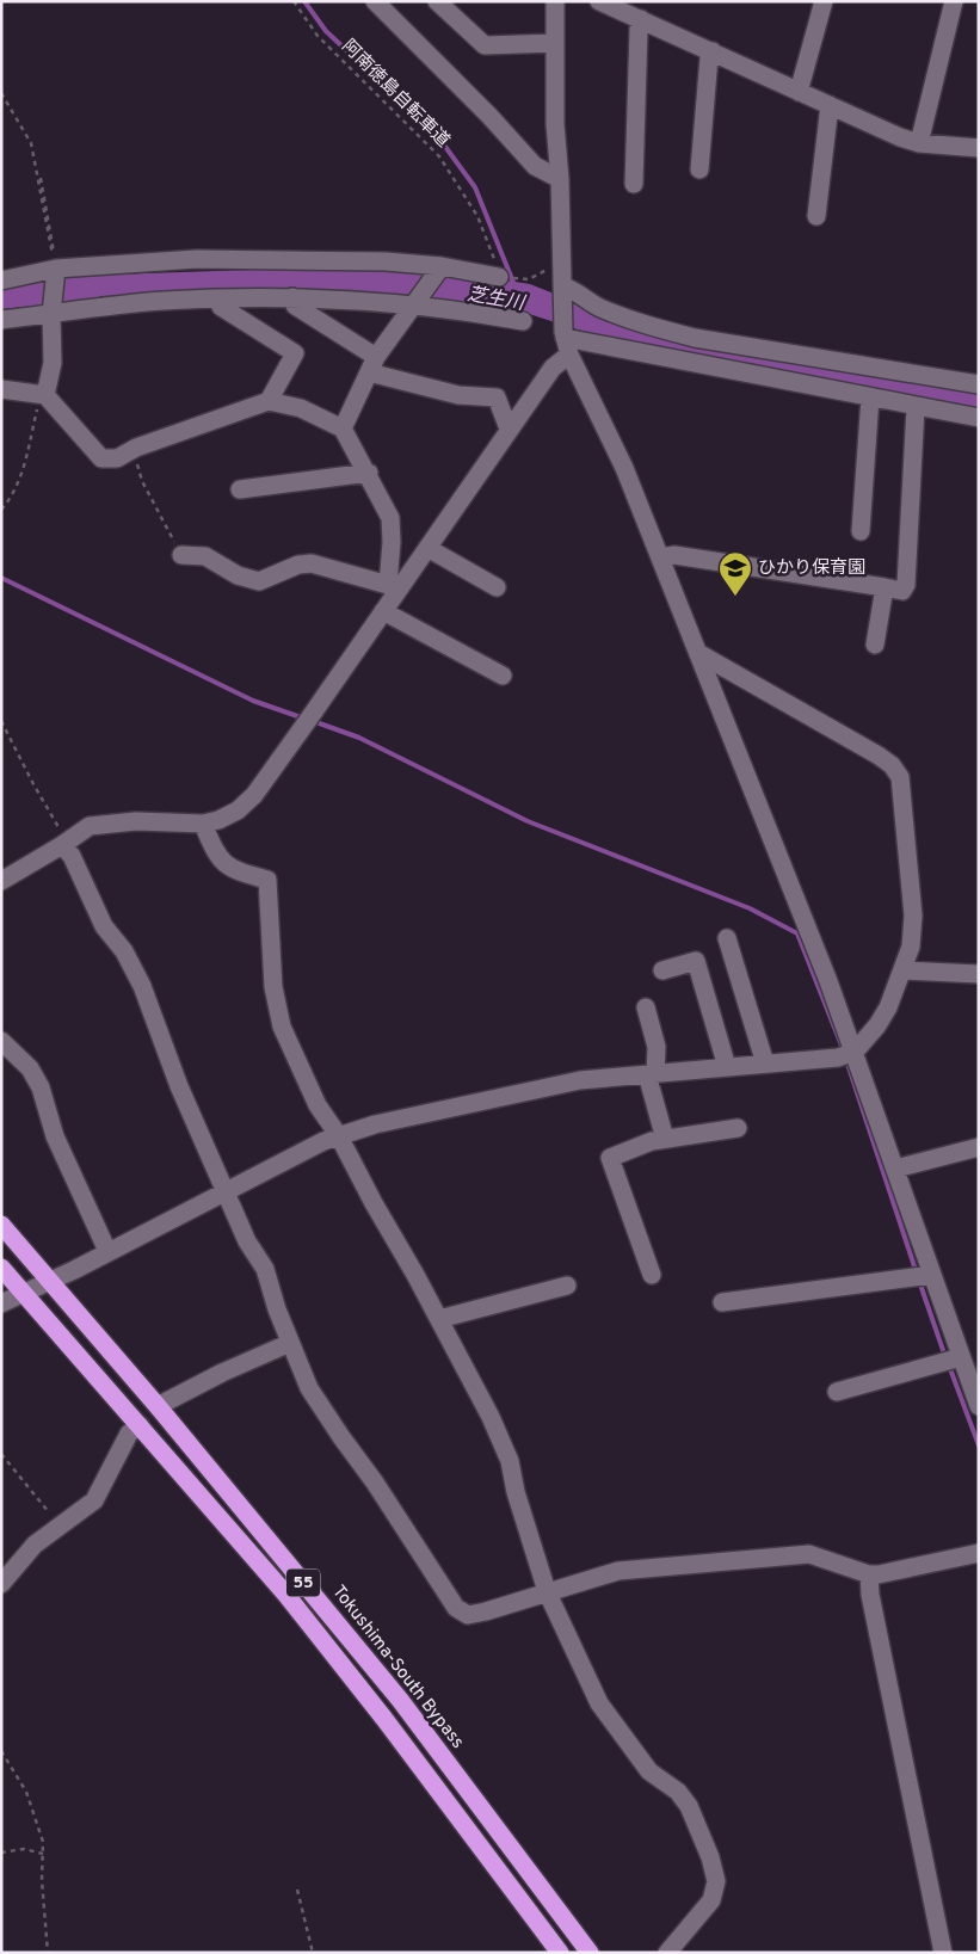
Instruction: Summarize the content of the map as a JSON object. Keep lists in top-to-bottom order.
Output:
{
  "streets": {
    "highway": ["55", "Tokushima-South Bypass"],
    "path": ["阿南徳島自転車道"]
  },
  "water": ["芝生川"],
  "places": {
    "school or university": ["ひかり保育園"]
  }
}
